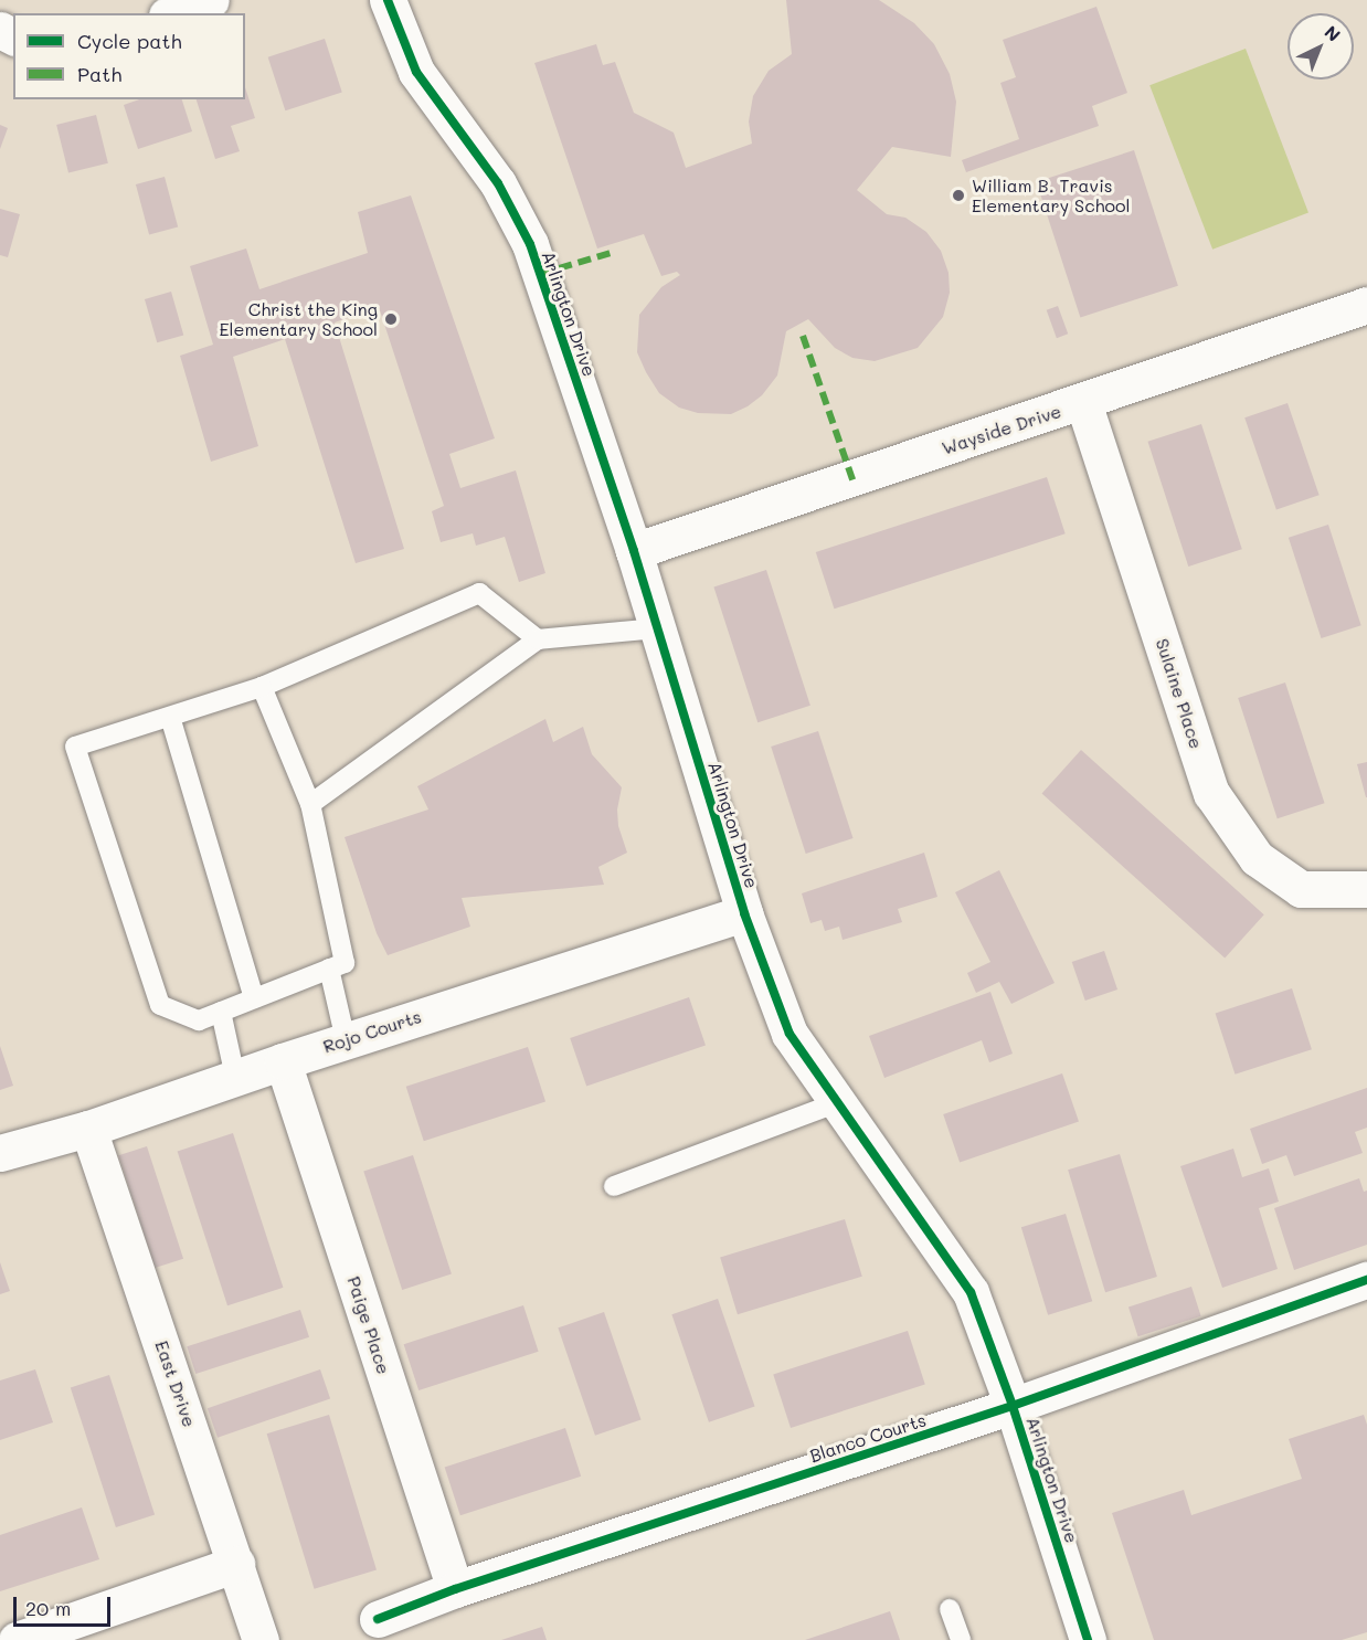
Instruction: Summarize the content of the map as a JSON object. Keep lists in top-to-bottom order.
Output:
{
  "streets": {
    "street": [
      "Arlington Drive",
      "Wayside Drive",
      "Sulaine Place",
      "Rojo Courts",
      "Paige Place",
      "East Drive",
      "Blanco Courts"
    ]
  },
  "crossings": [
    ["Arlington Drive", "Wayside Drive"],
    ["Arlington Drive", "Rojo Courts"],
    ["Arlington Drive", "Blanco Courts"],
    ["Wayside Drive", "Sulaine Place"],
    ["Rojo Courts", "Paige Place"],
    ["Rojo Courts", "East Drive"],
    ["Paige Place", "Blanco Courts"]
  ],
  "places": ["William B. Travis Elementary School", "Christ the King Elementary School"],
  "legend": ["Cycle path", "Path"],
  "scale_bar": "20 m",
  "north": "top right"
}
